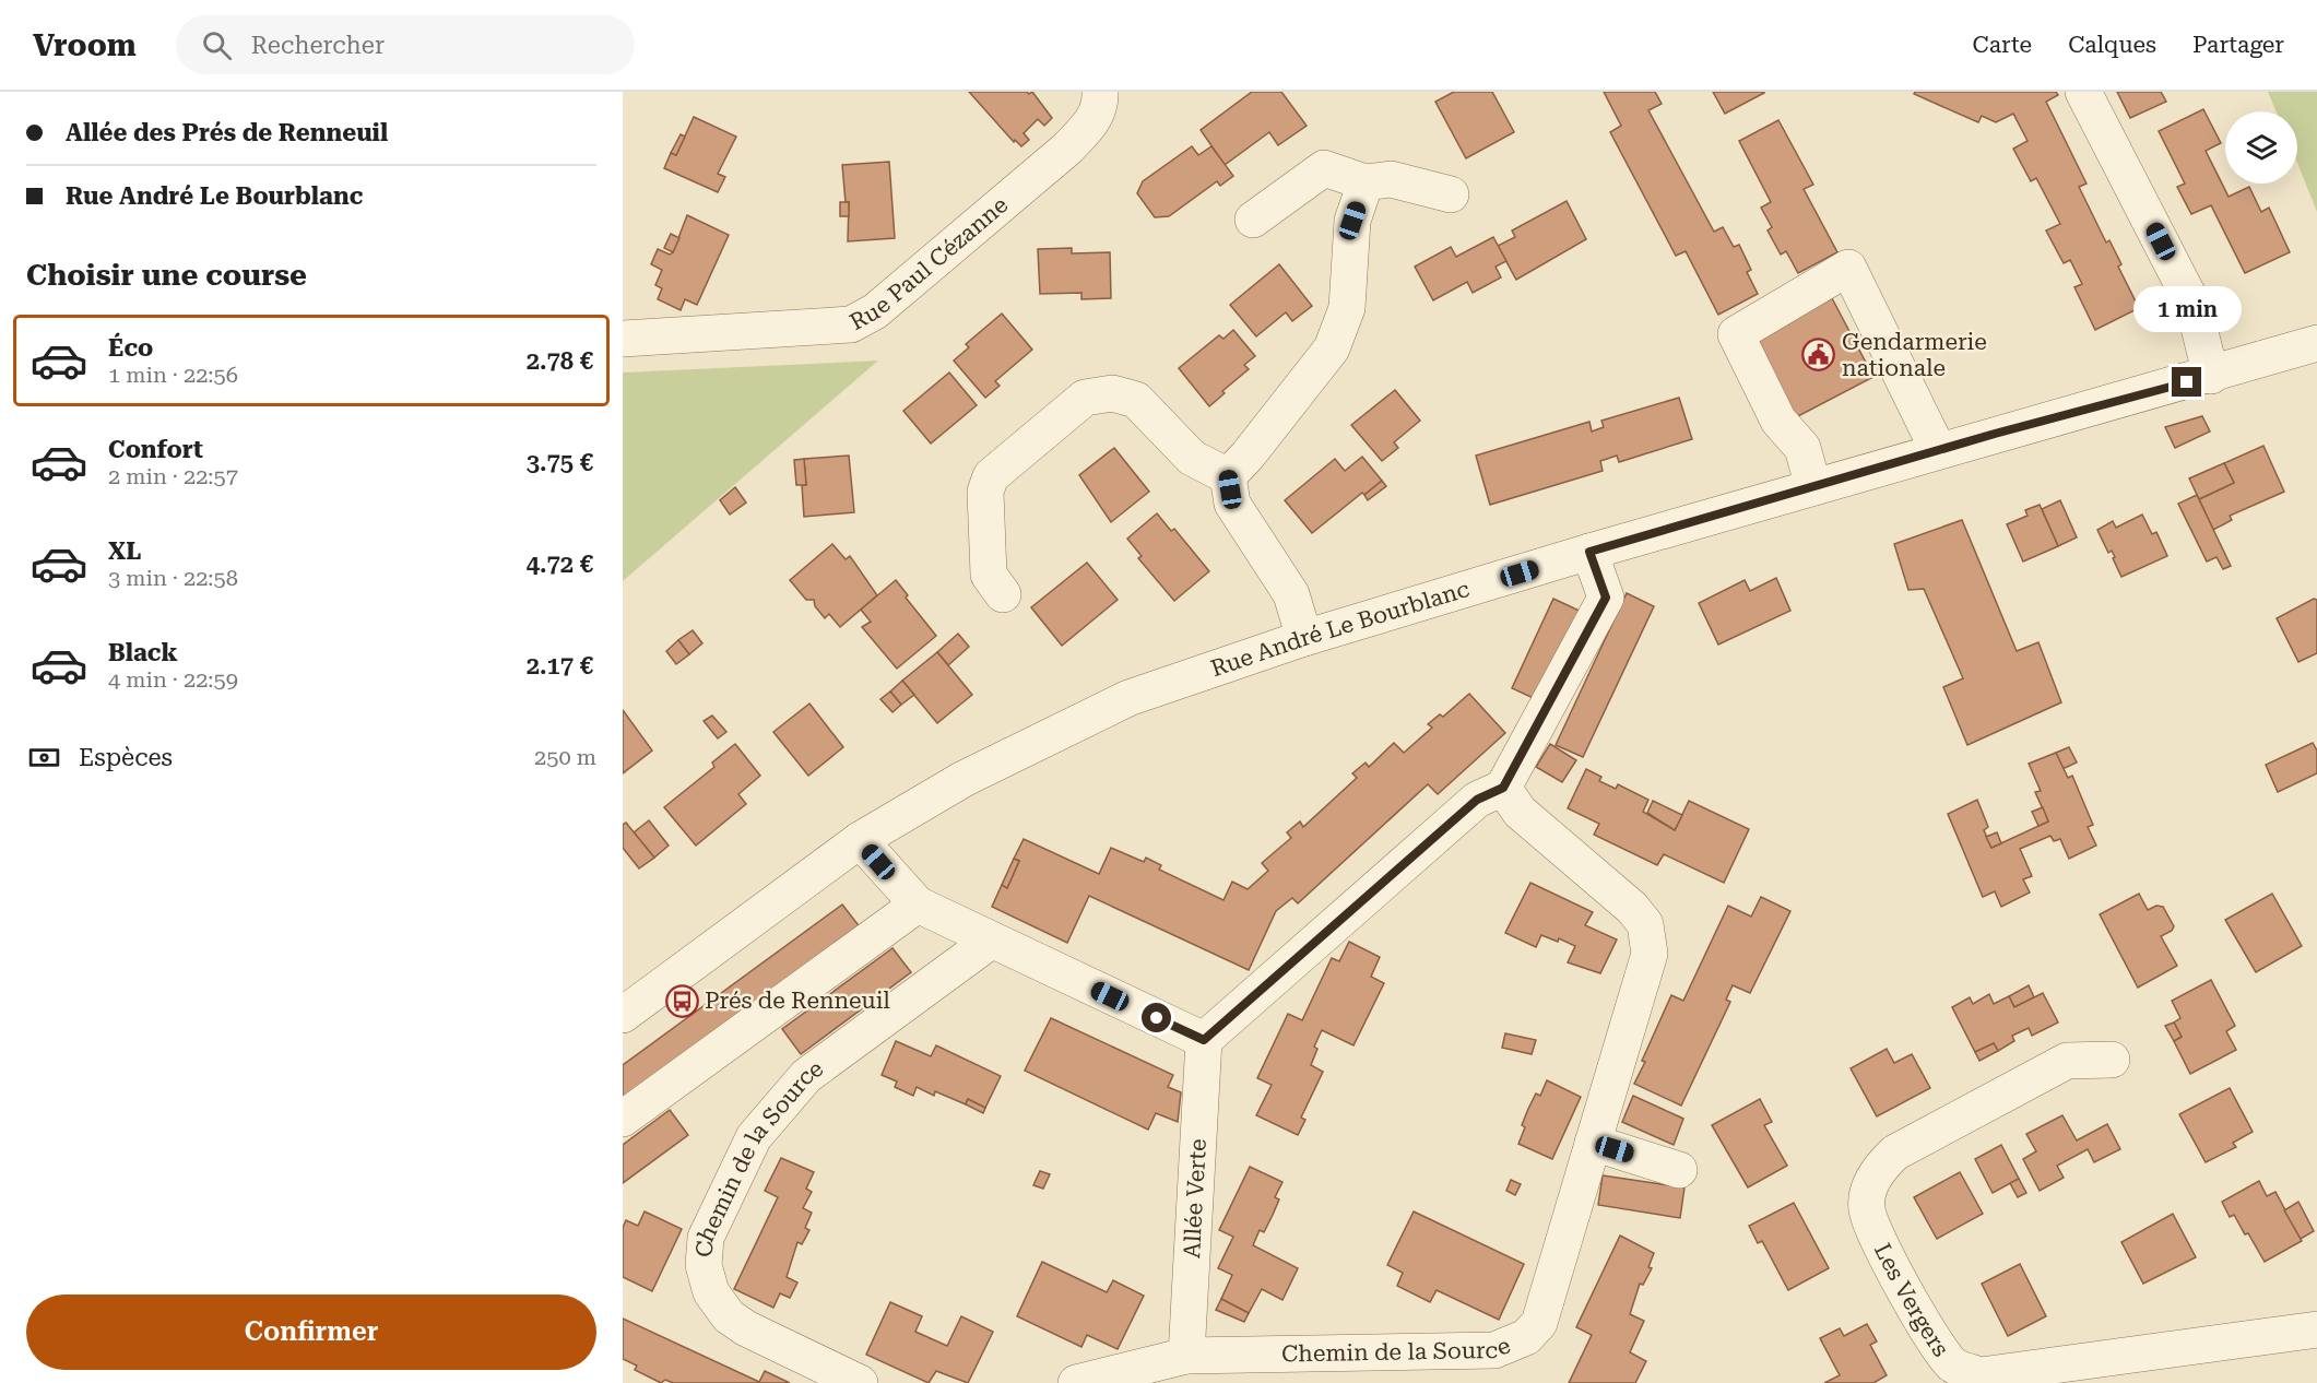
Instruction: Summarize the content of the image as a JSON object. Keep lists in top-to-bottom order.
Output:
{
  "streets": {
    "street": [
      "Rue Paul Cézanne",
      "Rue André Le Bourblanc",
      "Chemin de la Source",
      "Allée Verte",
      "Les Vergers"
    ]
  },
  "crossings": [
    ["Chemin de la Source", "Allée Verte"]
  ],
  "places": {
    "public building": ["Gendarmerie nationale"],
    "bus stop": ["Prés de Renneuil"]
  },
  "page": {
    "header": "Vroom",
    "search": "Rechercher",
    "nav": ["Carte", "Calques", "Partager"],
    "banner": ["Allée des Prés de Renneuil", "Rue André Le Bourblanc"],
    "heading": "Choisir une course",
    "bubble": "1 min",
    "list": [
      {
        "name": "Éco",
        "note": "1 min · 22:56",
        "value": "2.78 €"
      },
      {
        "name": "Confort",
        "note": "2 min · 22:57",
        "value": "3.75 €"
      },
      {
        "name": "XL",
        "note": "3 min · 22:58",
        "value": "4.72 €"
      },
      {
        "name": "Black",
        "note": "4 min · 22:59",
        "value": "2.17 €"
      }
    ],
    "pay": ["Espèces", "250 m"],
    "buttons": "Confirmer"
  }
}
